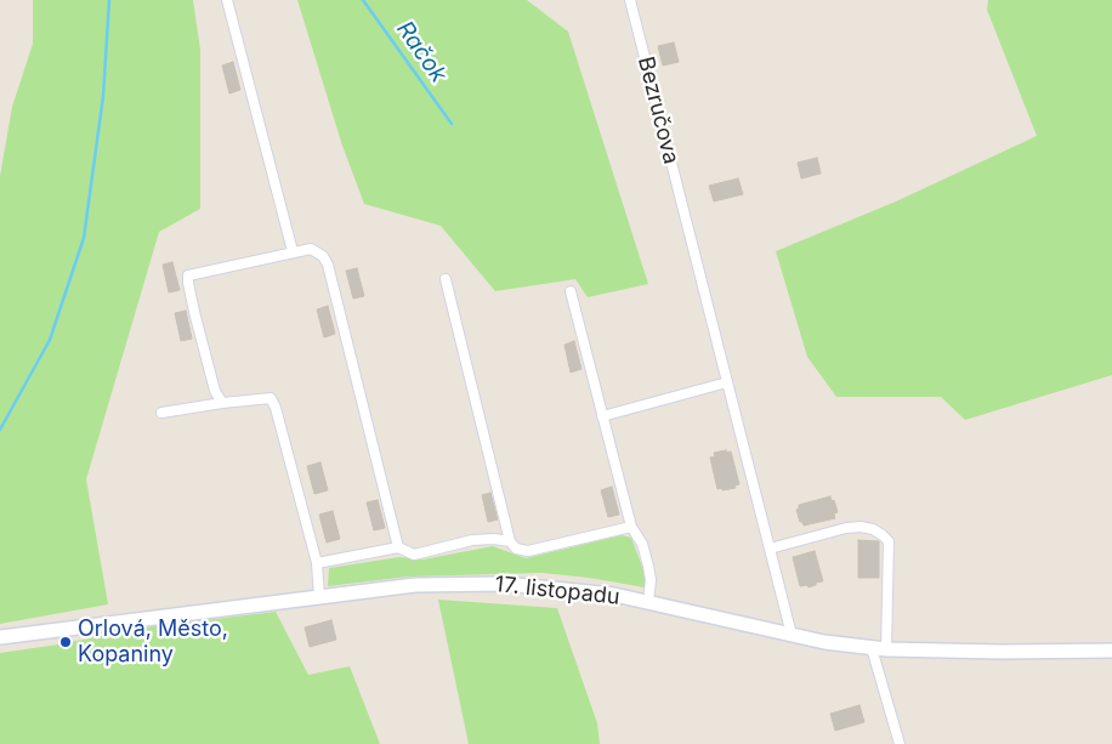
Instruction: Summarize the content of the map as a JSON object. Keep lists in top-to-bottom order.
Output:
{
  "streets": {
    "main road": ["17. listopadu"],
    "street": ["Bezručova"]
  },
  "crossings": [
    ["Bezručova", "17. listopadu"]
  ],
  "water": ["Račok"],
  "places": ["Orlová, Město, Kopaniny"]
}
